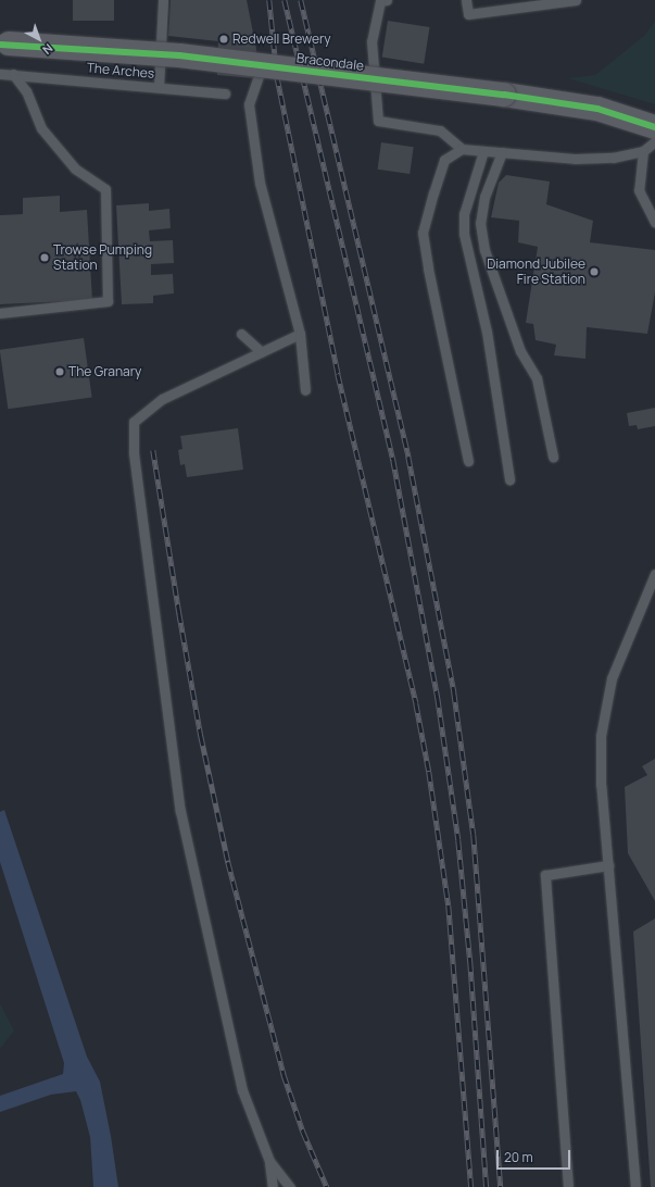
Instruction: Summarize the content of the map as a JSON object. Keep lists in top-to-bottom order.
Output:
{
  "streets": {
    "street": ["Bracondale"],
    "lane": ["The Arches"]
  },
  "places": [
    "Redwell Brewery",
    "Trowse Pumping Station",
    "Diamond Jubilee Fire Station",
    "The Granary"
  ],
  "scale_bar": "20 m",
  "north": "bottom right"
}
